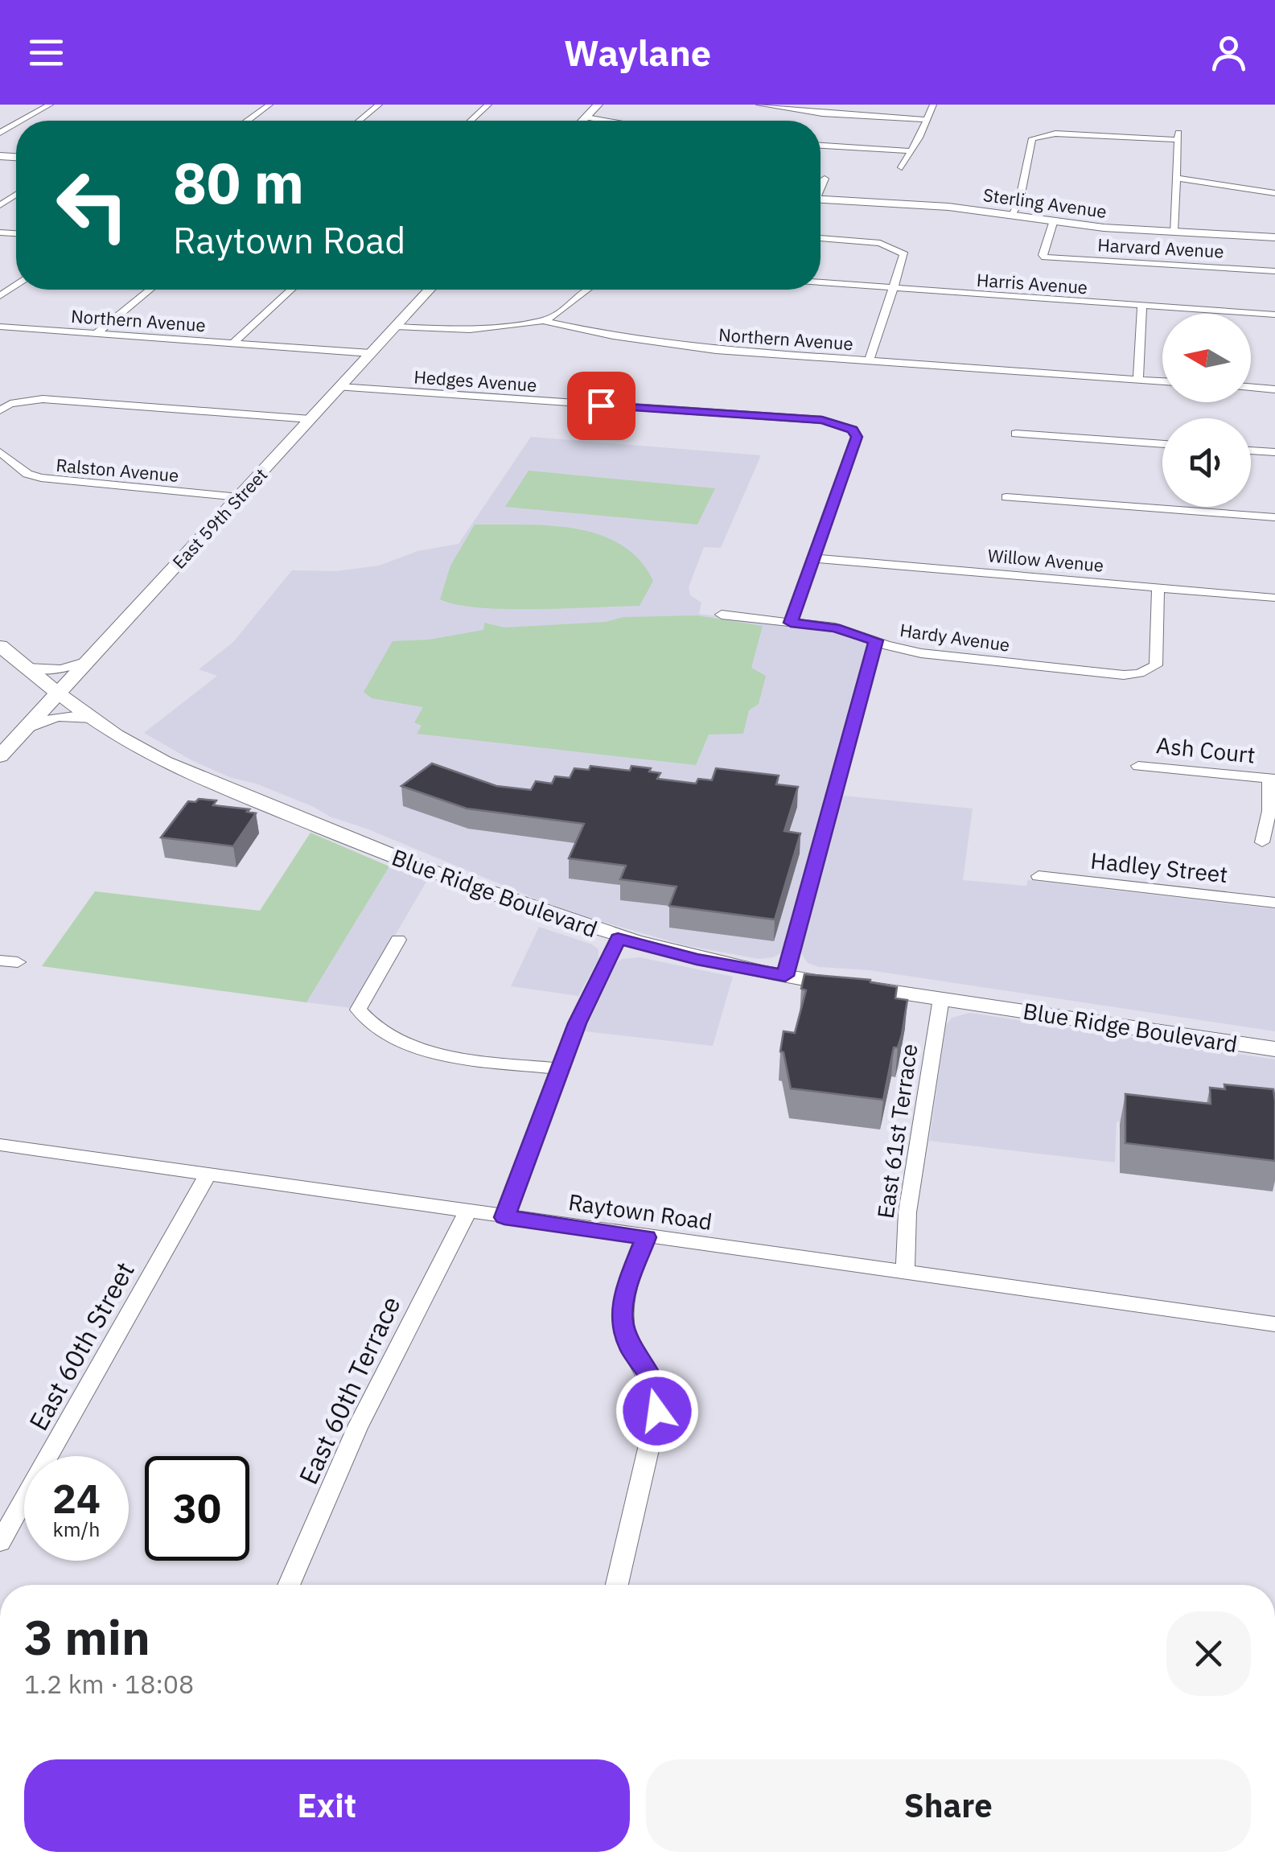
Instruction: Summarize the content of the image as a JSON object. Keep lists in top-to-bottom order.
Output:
{
  "streets": {
    "street": [
      "Sterling Avenue",
      "Harvard Avenue",
      "Harris Avenue",
      "Northern Avenue",
      "Hedges Avenue",
      "Ralston Avenue",
      "East 59th Street",
      "Willow Avenue",
      "Hardy Avenue",
      "Ash Court",
      "Hadley Street",
      "Blue Ridge Boulevard",
      "East 61st Terrace",
      "Raytown Road",
      "East 60th Street",
      "East 60th Terrace"
    ]
  },
  "crossings": [
    ["Sterling Avenue", "Harvard Avenue"],
    ["Northern Avenue", "East 59th Street"],
    ["Hedges Avenue", "East 59th Street"],
    ["Hedges Avenue", "Willow Avenue"],
    ["Ralston Avenue", "East 59th Street"],
    ["East 59th Street", "Blue Ridge Boulevard"],
    ["Willow Avenue", "Hardy Avenue"],
    ["Blue Ridge Boulevard", "East 61st Terrace"],
    ["East 61st Terrace", "Raytown Road"],
    ["Raytown Road", "East 60th Street"],
    ["Raytown Road", "East 60th Terrace"]
  ],
  "north": "left",
  "page": {
    "header": "Waylane",
    "turn": ["80 m", "Raytown Road"],
    "speed": "24 km/h",
    "limit": "30",
    "heading": ["3 min", "1.2 km · 18:08"],
    "buttons": ["Exit", "Share"]
  }
}
